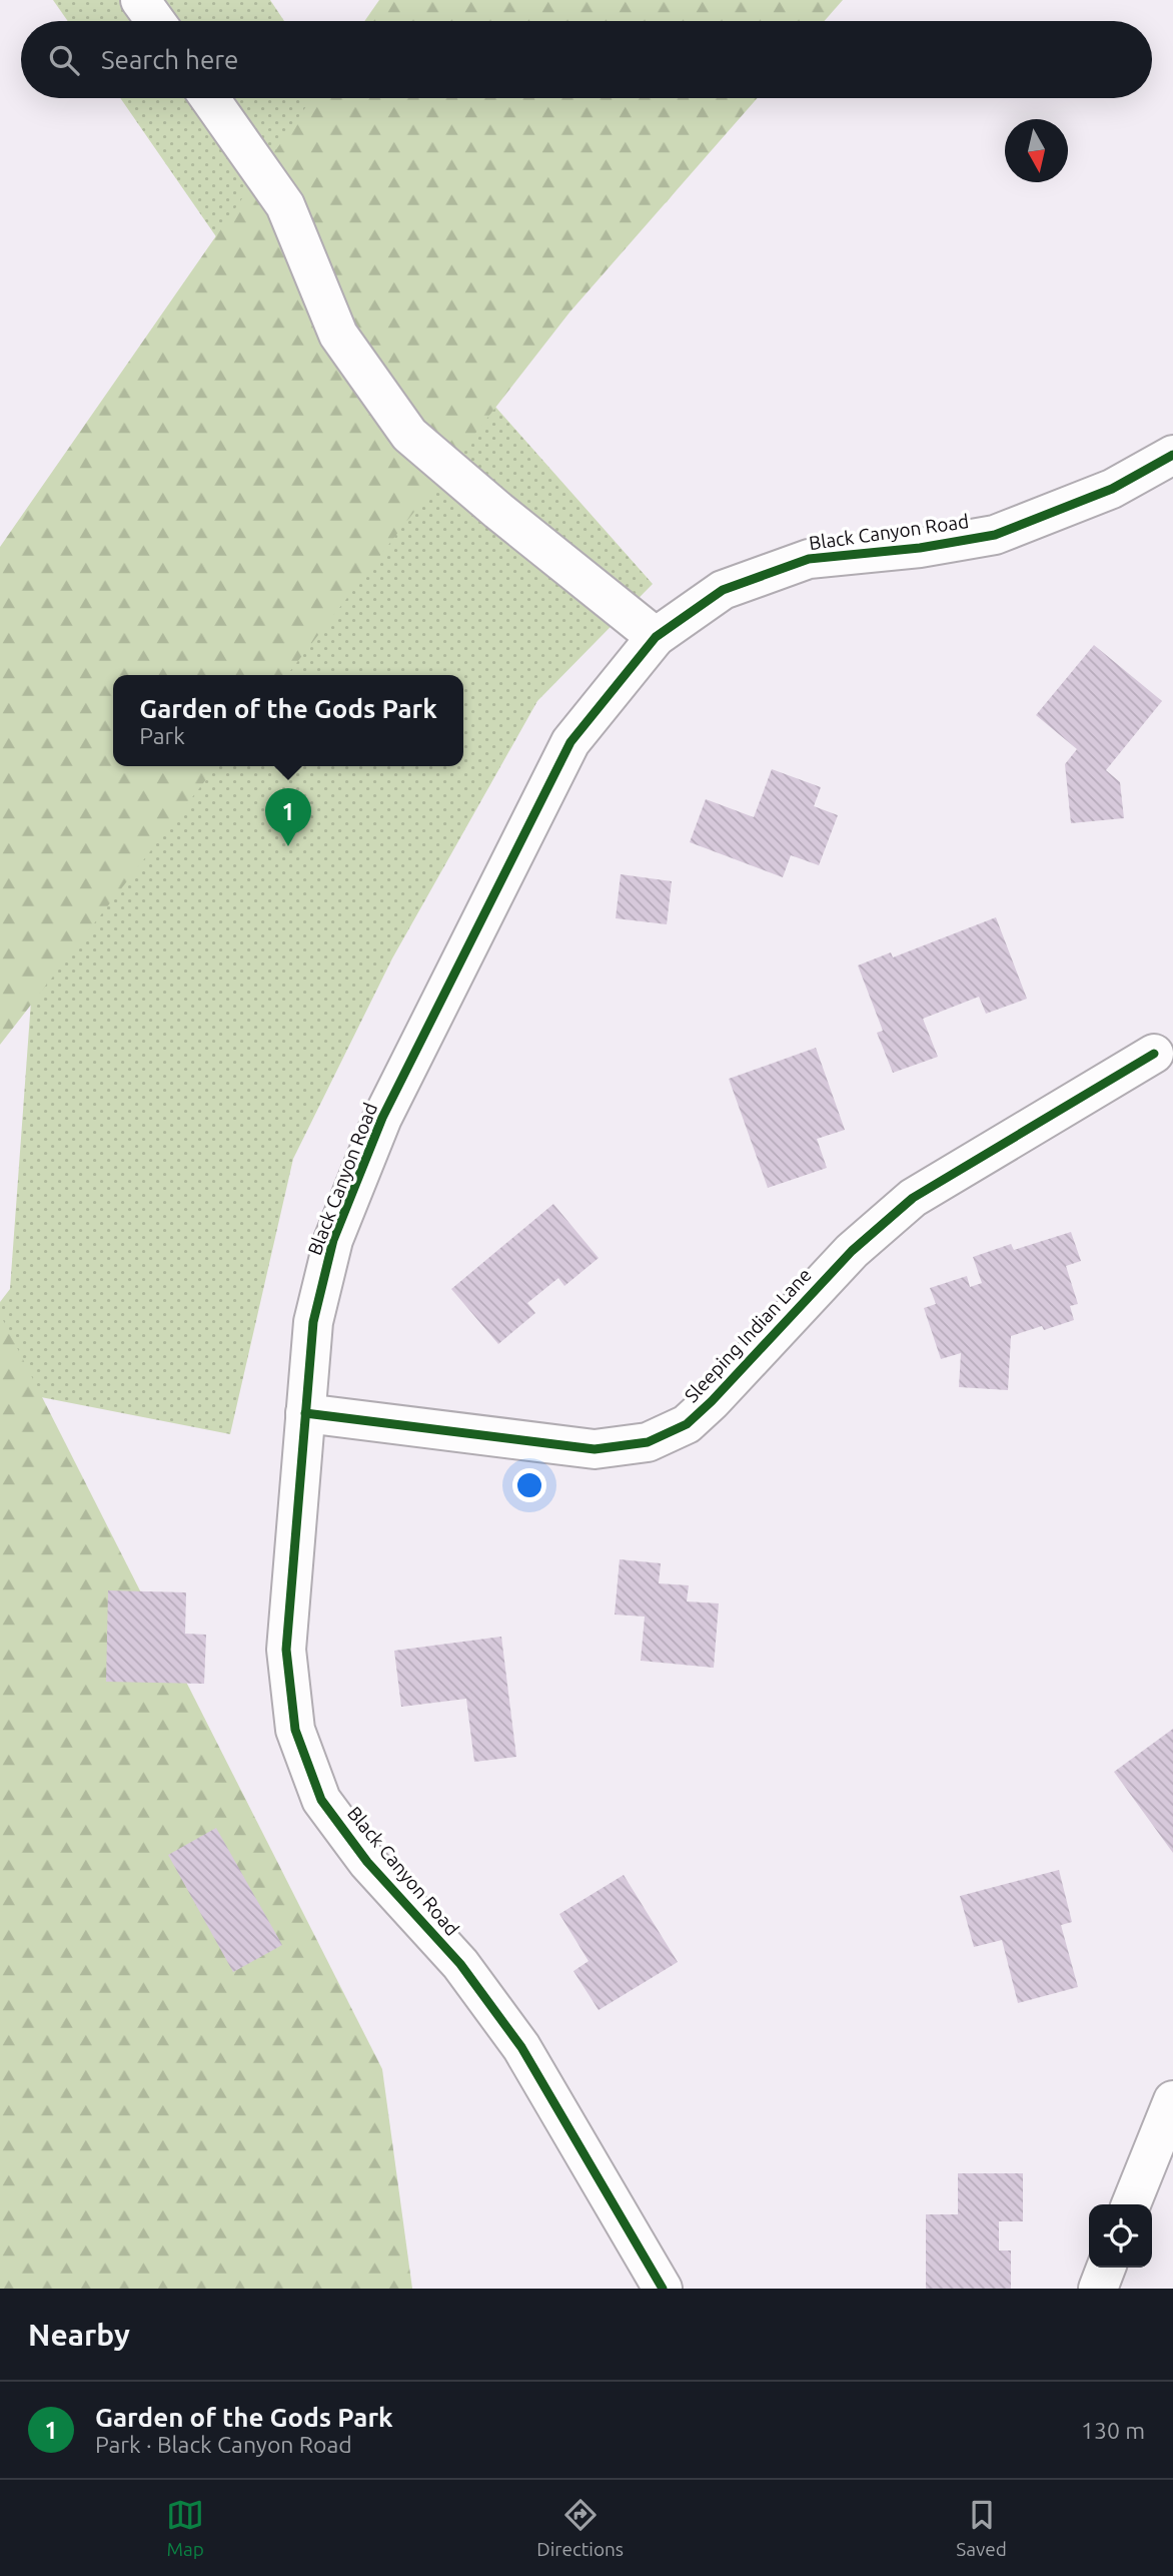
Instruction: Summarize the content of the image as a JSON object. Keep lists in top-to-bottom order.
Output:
{
  "streets": {
    "street": ["Black Canyon Road", "Sleeping Indian Lane"]
  },
  "crossings": [
    ["Black Canyon Road", "Sleeping Indian Lane"]
  ],
  "north": "bottom",
  "page": {
    "search": "Search here",
    "popup": ["Garden of the Gods Park", "Park"],
    "pins": "1",
    "heading": "Nearby",
    "list": [
      {
        "mark": "1",
        "name": "Garden of the Gods Park",
        "note": "Park · Black Canyon Road",
        "value": "130 m"
      }
    ],
    "nav": ["Map", "Directions", "Saved"]
  }
}
